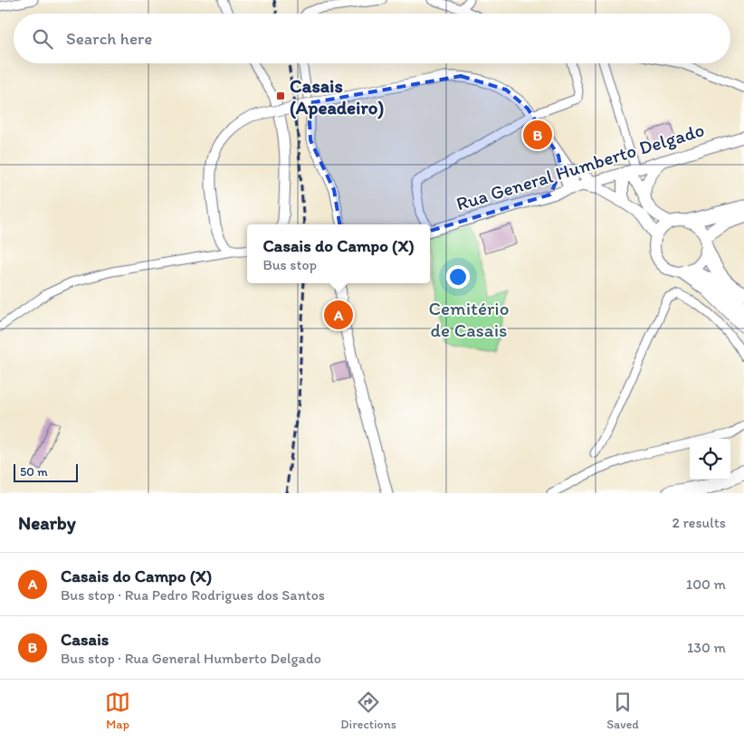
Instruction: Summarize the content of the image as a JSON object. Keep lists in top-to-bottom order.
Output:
{
  "streets": {
    "main road": ["Rua General Humberto Delgado"]
  },
  "parks": ["Cemitério de Casais"],
  "places": {
    "transit": ["Casais (Apeadeiro)"]
  },
  "scale_bar": "50 m",
  "page": {
    "search": "Search here",
    "pins": ["B", "A"],
    "popup": ["Casais do Campo (X)", "Bus stop"],
    "scale": "50 m",
    "heading": ["Nearby", "2 results"],
    "list": [
      {
        "mark": "A",
        "name": "Casais do Campo (X)",
        "note": "Bus stop · Rua Pedro Rodrigues dos Santos",
        "value": "100 m"
      },
      {
        "mark": "B",
        "name": "Casais",
        "note": "Bus stop · Rua General Humberto Delgado",
        "value": "130 m"
      }
    ],
    "nav": ["Map", "Directions", "Saved"]
  }
}
